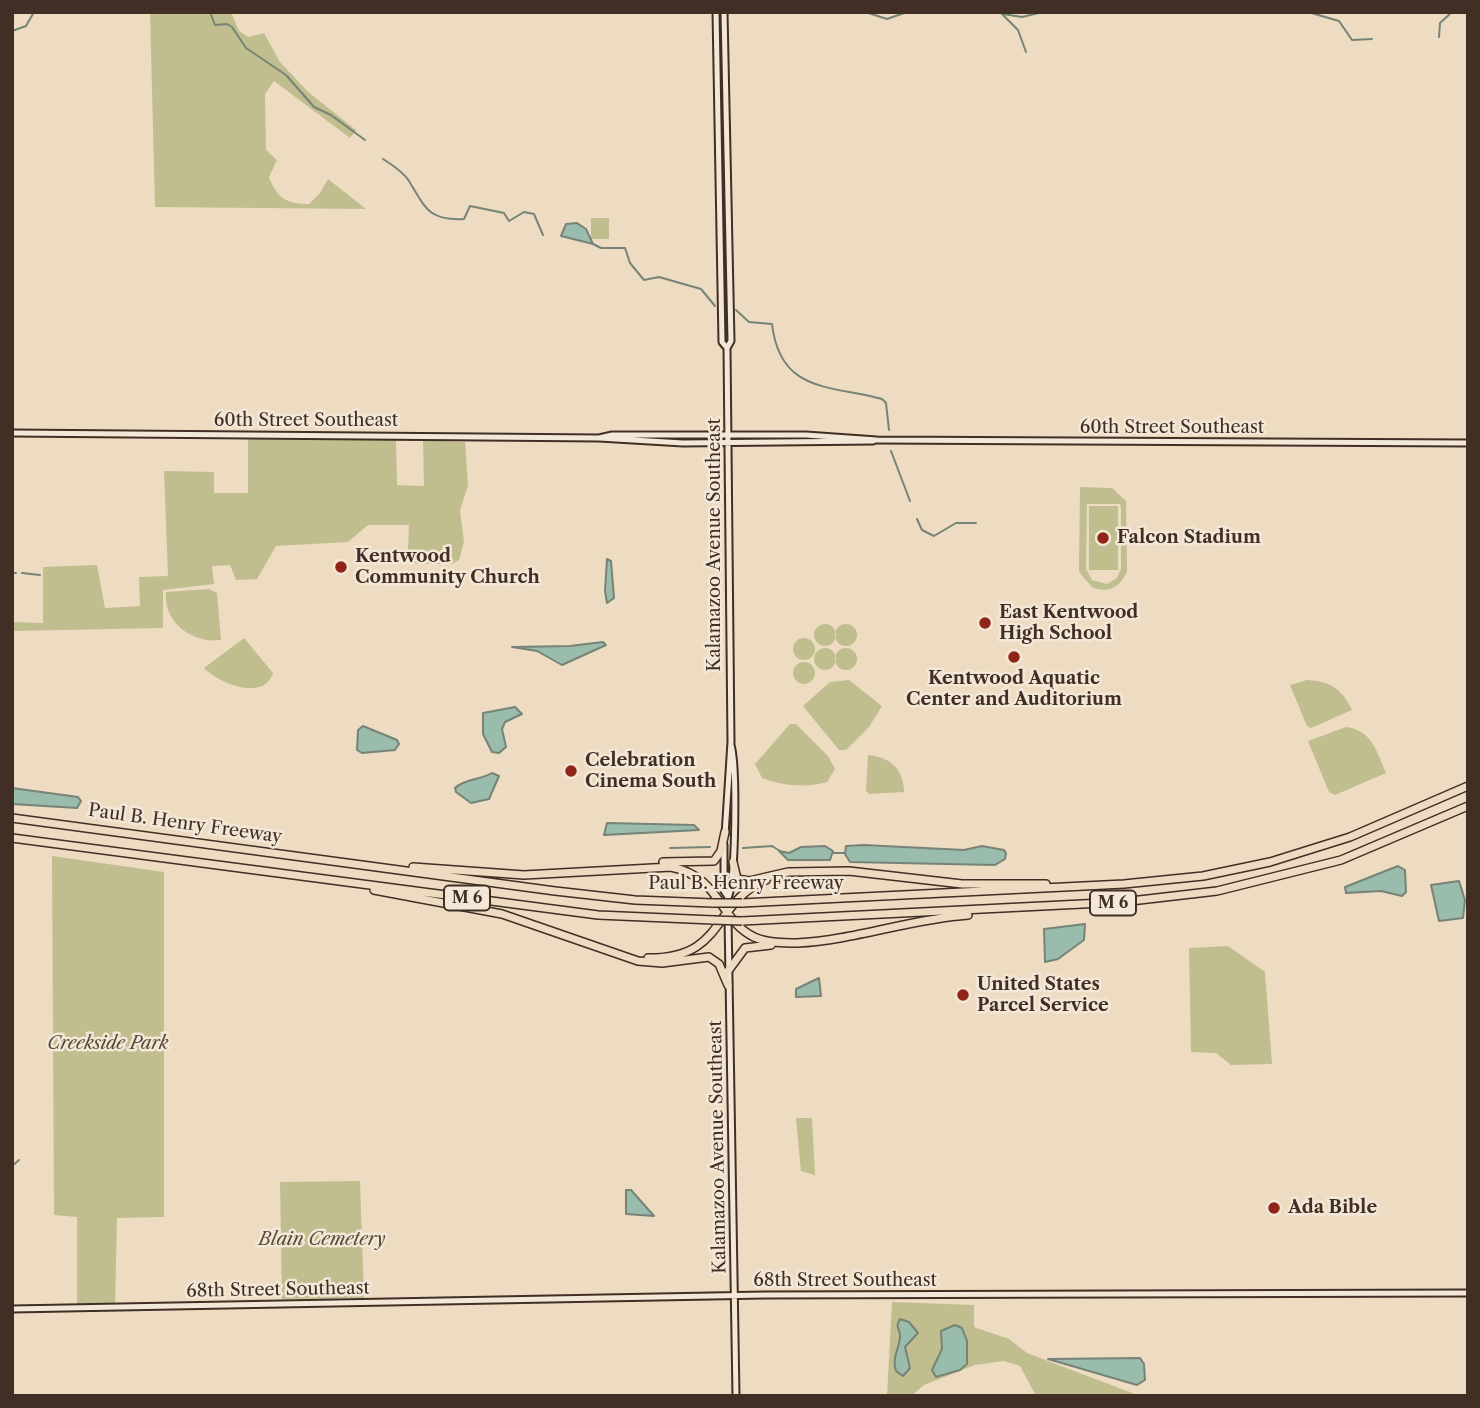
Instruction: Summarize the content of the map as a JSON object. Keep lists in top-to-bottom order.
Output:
{
  "streets": {
    "highway": ["Paul B. Henry Freeway", "M 6"],
    "main road": ["60th Street Southeast", "Kalamazoo Avenue Southeast", "68th Street Southeast"]
  },
  "crossings": [
    ["60th Street Southeast", "Kalamazoo Avenue Southeast"],
    ["Kalamazoo Avenue Southeast", "68th Street Southeast"]
  ],
  "parks": ["Creekside Park", "Blain Cemetery"],
  "places": [
    "Falcon Stadium",
    "Kentwood Community Church",
    "East Kentwood High School",
    "Kentwood Aquatic Center and Auditorium",
    "Celebration Cinema South",
    "United States Parcel Service",
    "Ada Bible"
  ]
}
